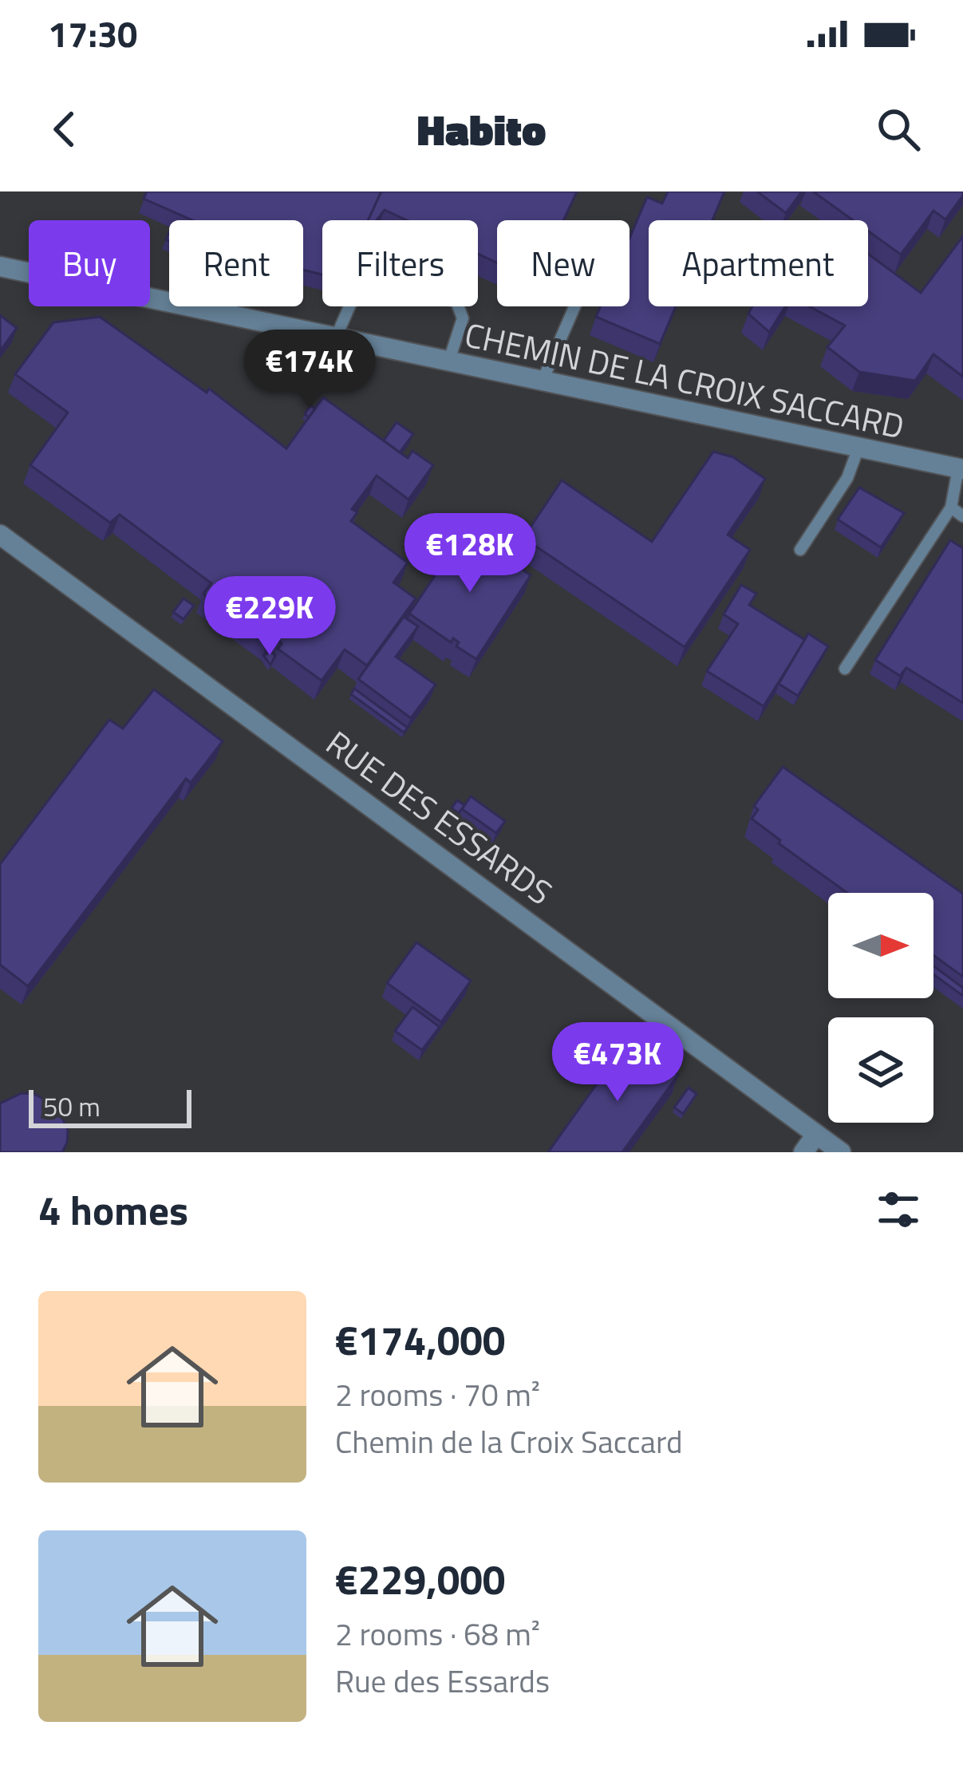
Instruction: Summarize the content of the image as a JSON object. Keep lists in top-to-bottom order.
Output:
{
  "streets": {
    "street": ["CHEMIN DE LA CROIX SACCARD", "RUE DES ESSARDS"]
  },
  "scale_bar": "50 m",
  "north": "right",
  "page": {
    "status": "17:30",
    "header": "Habito",
    "chip": [
      "Buy",
      "Rent",
      "Filters",
      "New",
      "Apartment"
    ],
    "price": [
      "€174K",
      "€128K",
      "€229K",
      "€473K"
    ],
    "scale": "50 m",
    "heading": "4 homes",
    "list": [
      {
        "name": "€174,000",
        "note": "2 rooms · 70 m² · Chemin de la Croix Saccard"
      },
      {
        "name": "€229,000",
        "note": "2 rooms · 68 m² · Rue des Essards"
      }
    ]
  }
}
